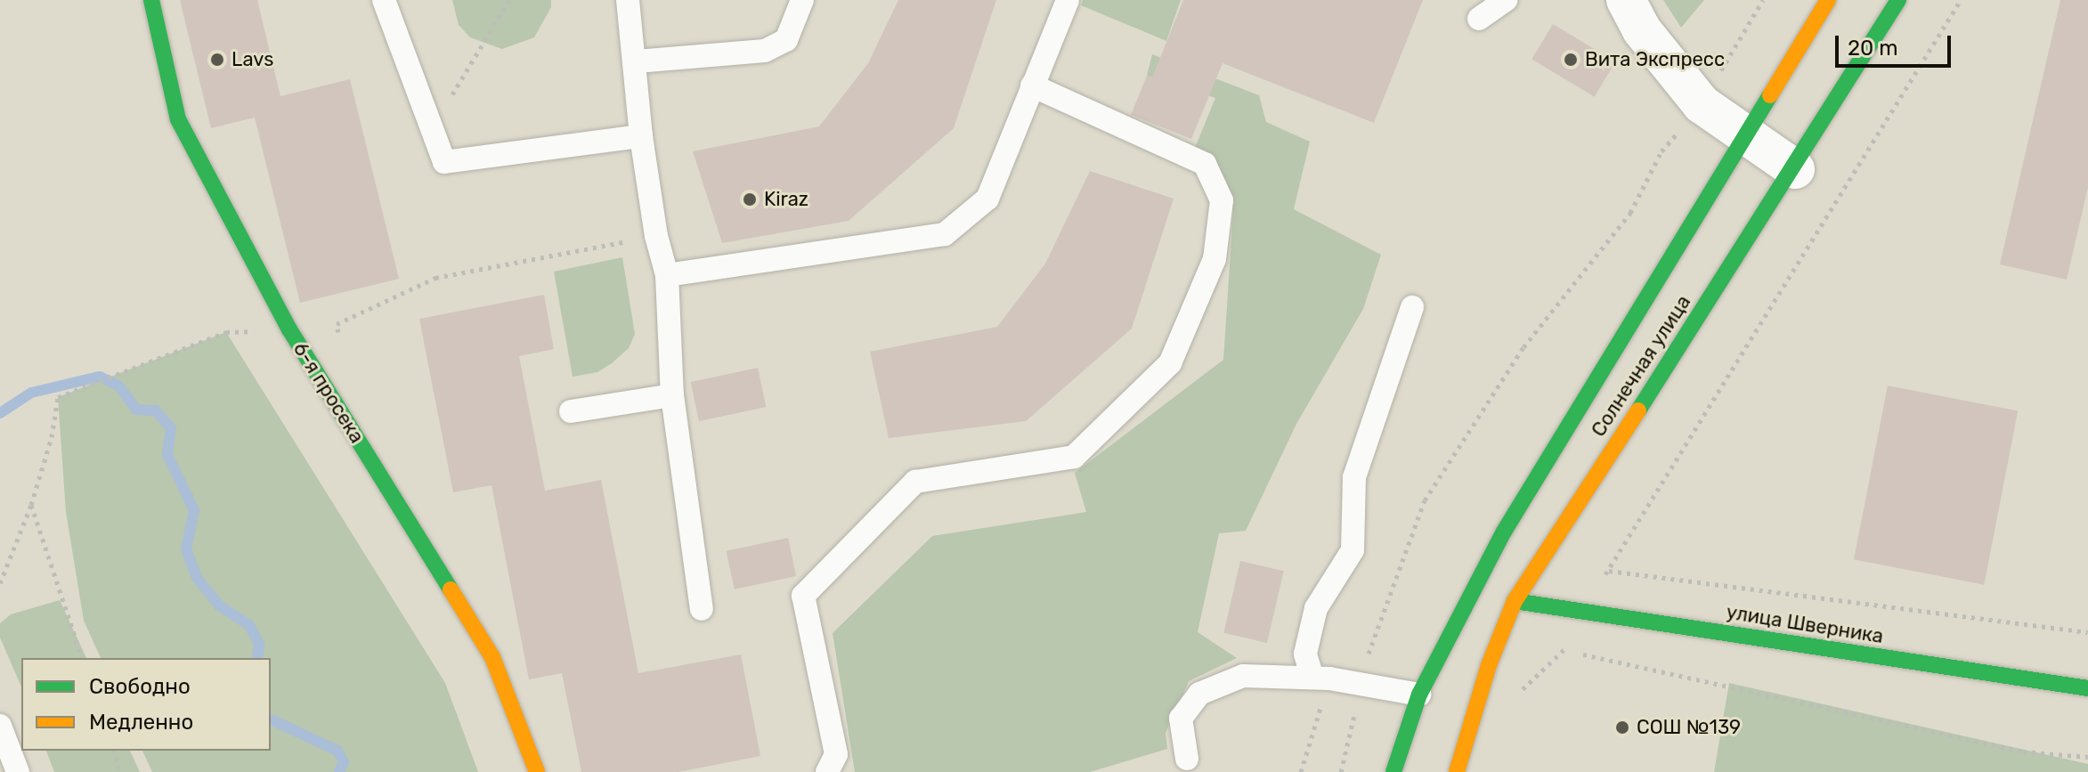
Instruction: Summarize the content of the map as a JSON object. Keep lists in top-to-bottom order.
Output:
{
  "streets": {
    "main road": ["Солнечная улица", "6-я просека", "улица Шверника"]
  },
  "crossings": [
    ["Солнечная улица", "улица Шверника"]
  ],
  "places": [
    "Lavs",
    "Вита Экспресс",
    "Kiraz",
    "СОШ №139"
  ],
  "legend": ["Свободно", "Медленно"],
  "scale_bar": "20 m"
}
